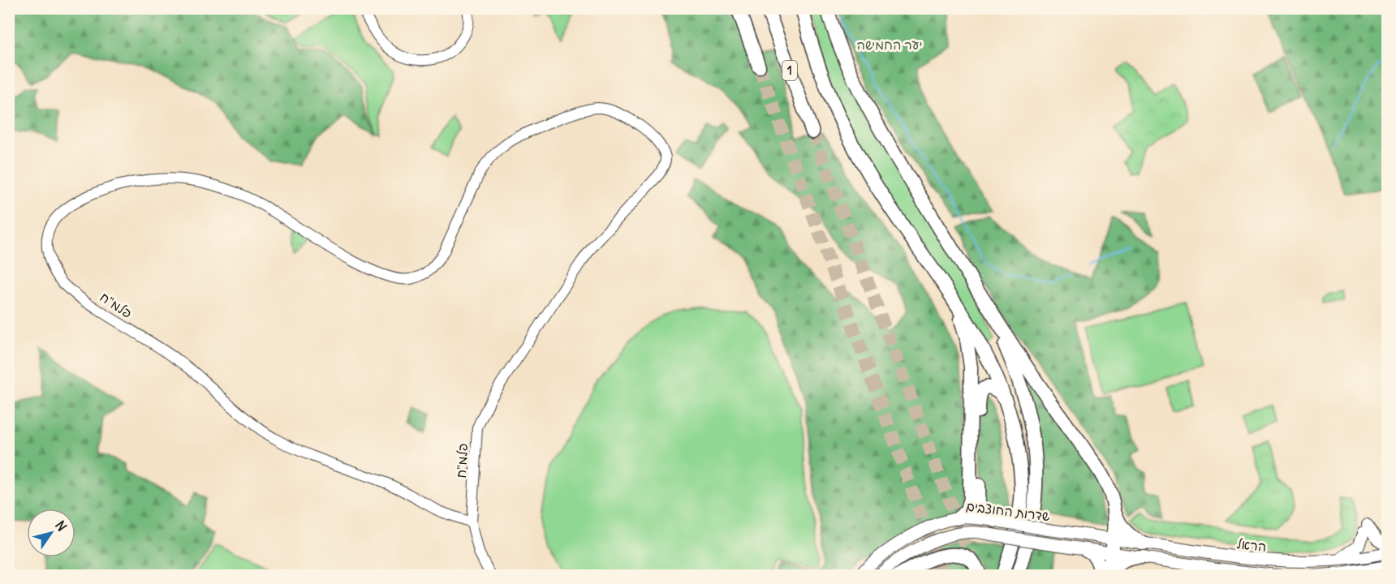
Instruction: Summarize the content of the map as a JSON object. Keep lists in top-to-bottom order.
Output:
{
  "streets": {
    "highway": ["1"],
    "main road": ["שדרות החוצבים", "הראל"],
    "street": ["פלמ\"ח"]
  },
  "crossings": [
    ["שדרות החוצבים", "הראל"]
  ],
  "parks": ["יער החמישה"],
  "north": "top right"
}
